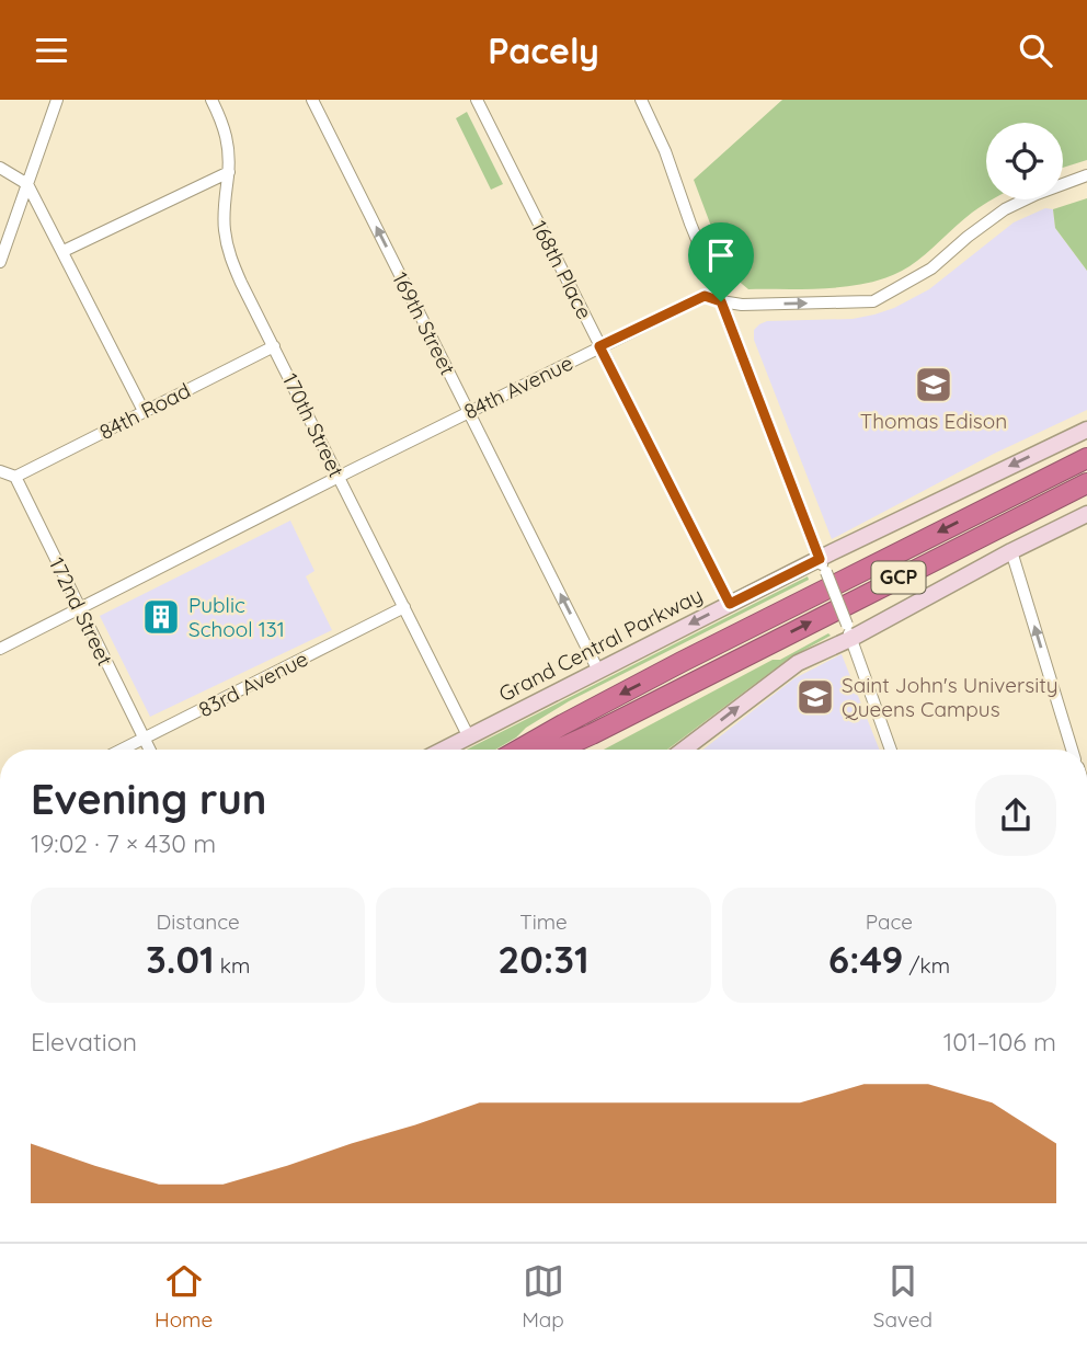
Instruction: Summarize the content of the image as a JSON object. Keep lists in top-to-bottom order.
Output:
{
  "streets": {
    "highway": ["GCP"],
    "main road": ["Grand Central Parkway"],
    "street": [
      "168th Place",
      "169th Street",
      "84th Avenue",
      "84th Road",
      "170th Street",
      "172nd Street",
      "83rd Avenue"
    ]
  },
  "crossings": [
    ["168th Place", "84th Avenue"],
    ["168th Place", "Grand Central Parkway"],
    ["169th Street", "84th Avenue"],
    ["169th Street", "Grand Central Parkway"],
    ["84th Avenue", "170th Street"],
    ["84th Avenue", "172nd Street"],
    ["84th Road", "170th Street"],
    ["84th Road", "172nd Street"],
    ["170th Street", "Grand Central Parkway"],
    ["170th Street", "83rd Avenue"],
    ["172nd Street", "83rd Avenue"]
  ],
  "one_way": ["169th Street"],
  "places": {
    "school or university": ["Thomas Edison", "Saint John's University Queens Campus"],
    "building": ["Public School 131"]
  },
  "page": {
    "header": "Pacely",
    "heading": ["Evening run", "19:02 · 7 × 430 m"],
    "stats": [
      ["Distance", "3.01 km"],
      ["Time", "20:31"],
      ["Pace", "6:49 /km"]
    ],
    "chart": ["Elevation", "101–106 m"],
    "tabs": ["Home", "Map", "Saved"]
  }
}
